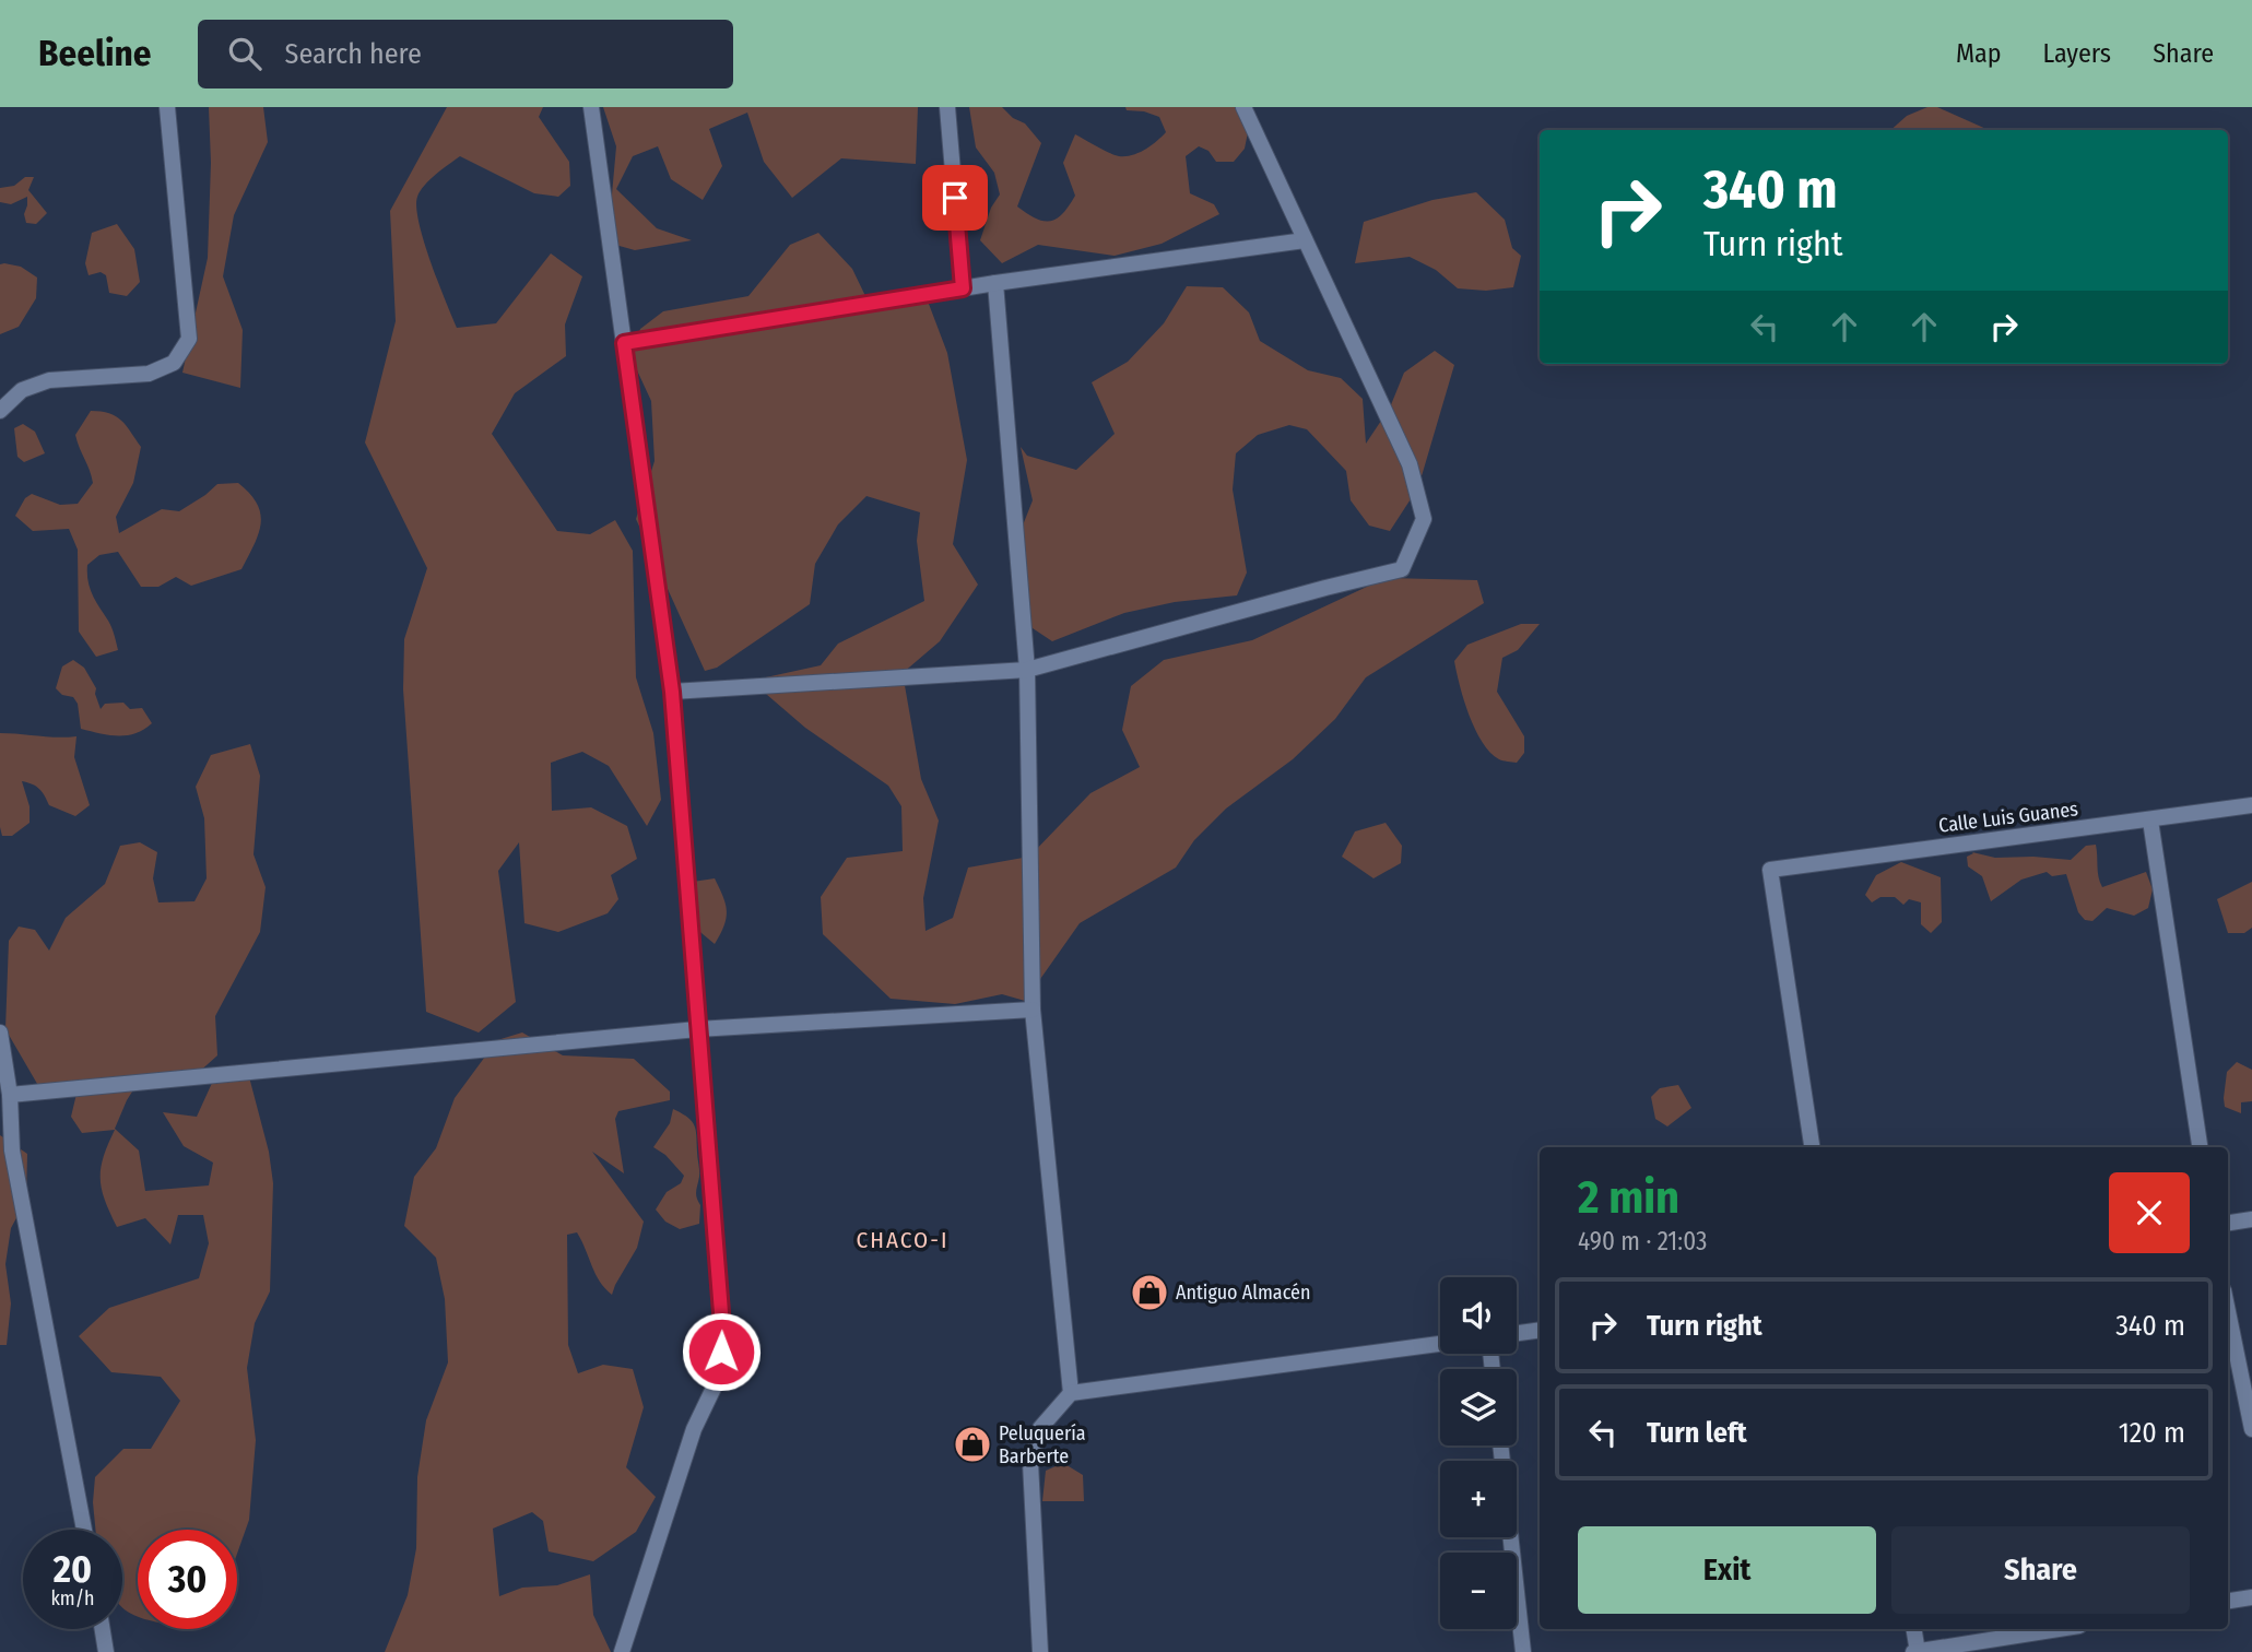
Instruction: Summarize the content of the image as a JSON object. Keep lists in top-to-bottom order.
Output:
{
  "streets": {
    "street": ["Calle Luis Guanes"]
  },
  "districts": ["CHACO-I"],
  "places": {
    "shop": ["Antiguo Almacén", "Peluquería Barberte"]
  },
  "page": {
    "header": "Beeline",
    "search": "Search here",
    "nav": ["Map", "Layers", "Share"],
    "turn": ["340 m", "Turn right"],
    "heading": ["2 min", "490 m · 21:03"],
    "map_buttons": ["+", "−"],
    "list": [
      {
        "name": "Turn right",
        "value": "340 m"
      },
      {
        "name": "Turn left",
        "value": "120 m"
      }
    ],
    "buttons": ["Exit", "Share"],
    "speed": "20 km/h",
    "limit": "30"
  }
}
